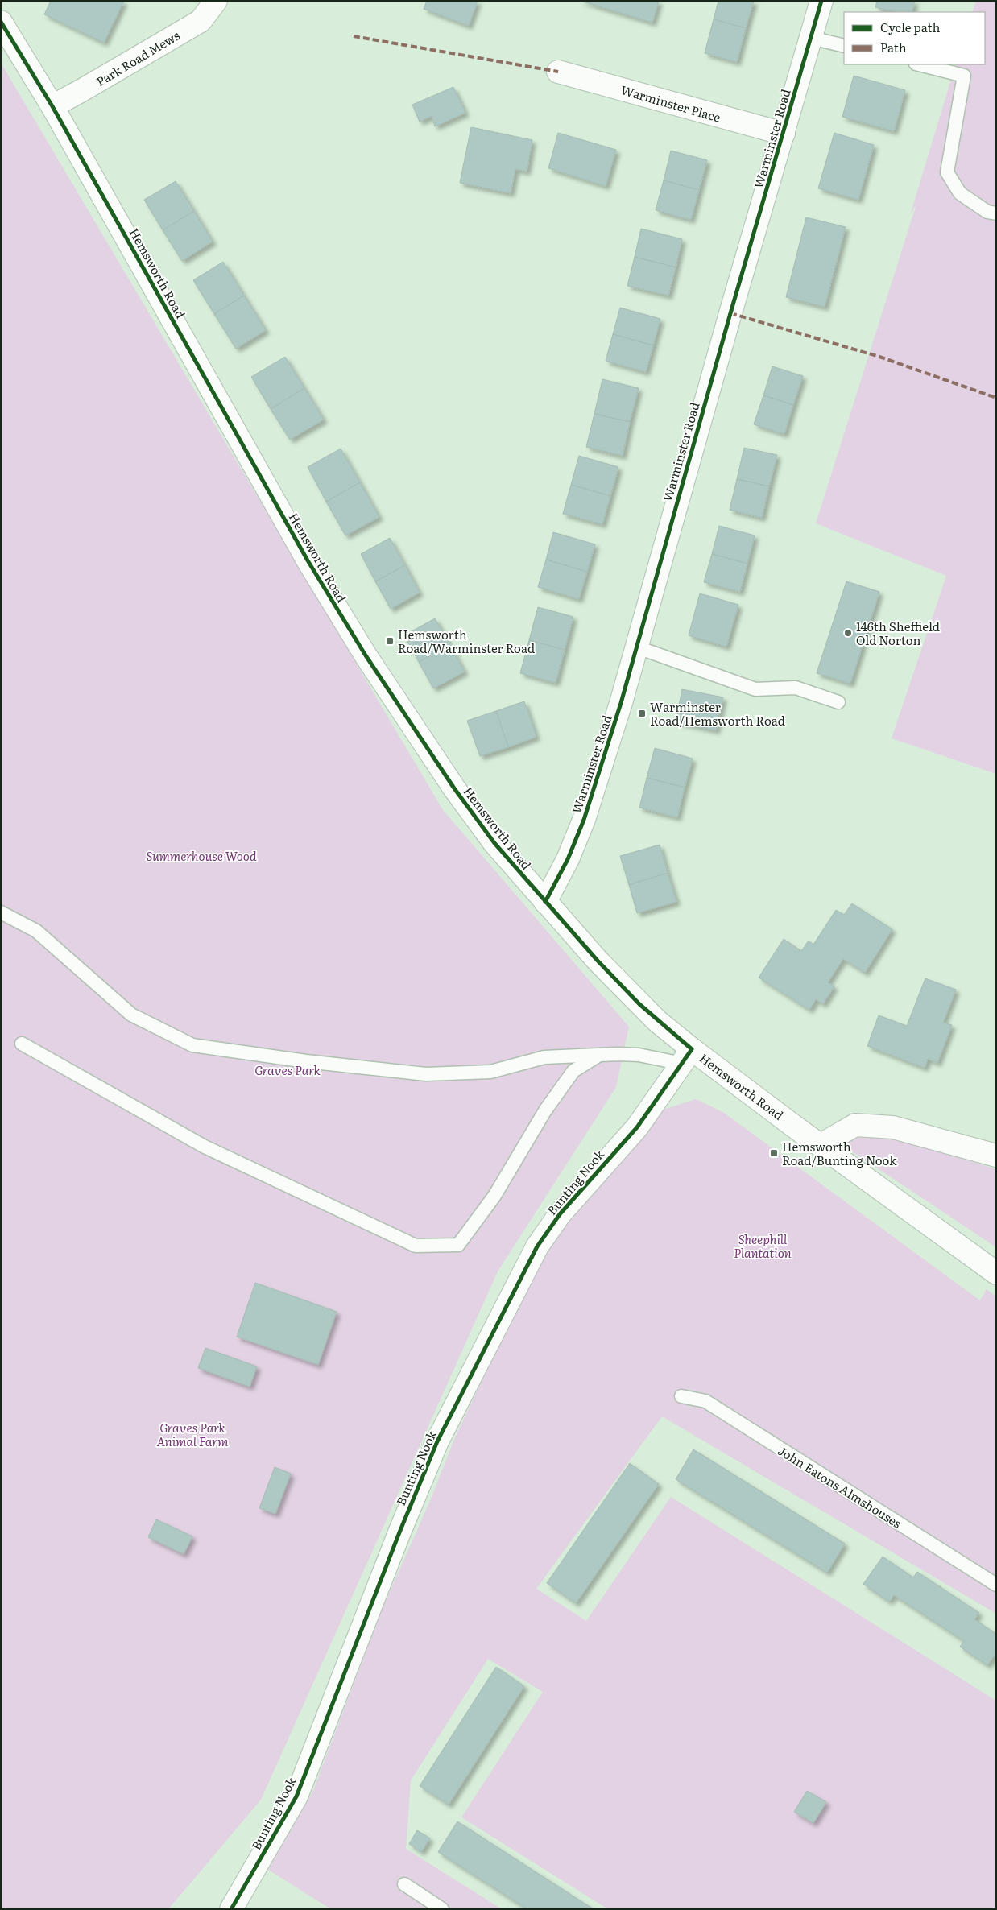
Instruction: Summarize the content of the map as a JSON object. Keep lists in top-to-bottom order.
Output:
{
  "streets": {
    "street": [
      "Park Road Mews",
      "Warminster Place",
      "Warminster Road",
      "Hemsworth Road",
      "Bunting Nook"
    ],
    "lane": ["John Eatons Almshouses"]
  },
  "crossings": [
    ["Park Road Mews", "Hemsworth Road"],
    ["Warminster Place", "Warminster Road"],
    ["Warminster Road", "Hemsworth Road"],
    ["Hemsworth Road", "Bunting Nook"]
  ],
  "parks": [
    "Summerhouse Wood",
    "Graves Park",
    "Sheephill Plantation",
    "Graves Park Animal Farm"
  ],
  "places": {
    "other": ["146th Sheffield Old Norton"],
    "transit": ["Hemsworth Road/Warminster Road", "Warminster Road/Hemsworth Road", "Hemsworth Road/Bunting Nook"]
  },
  "legend": ["Cycle path", "Path"]
}
